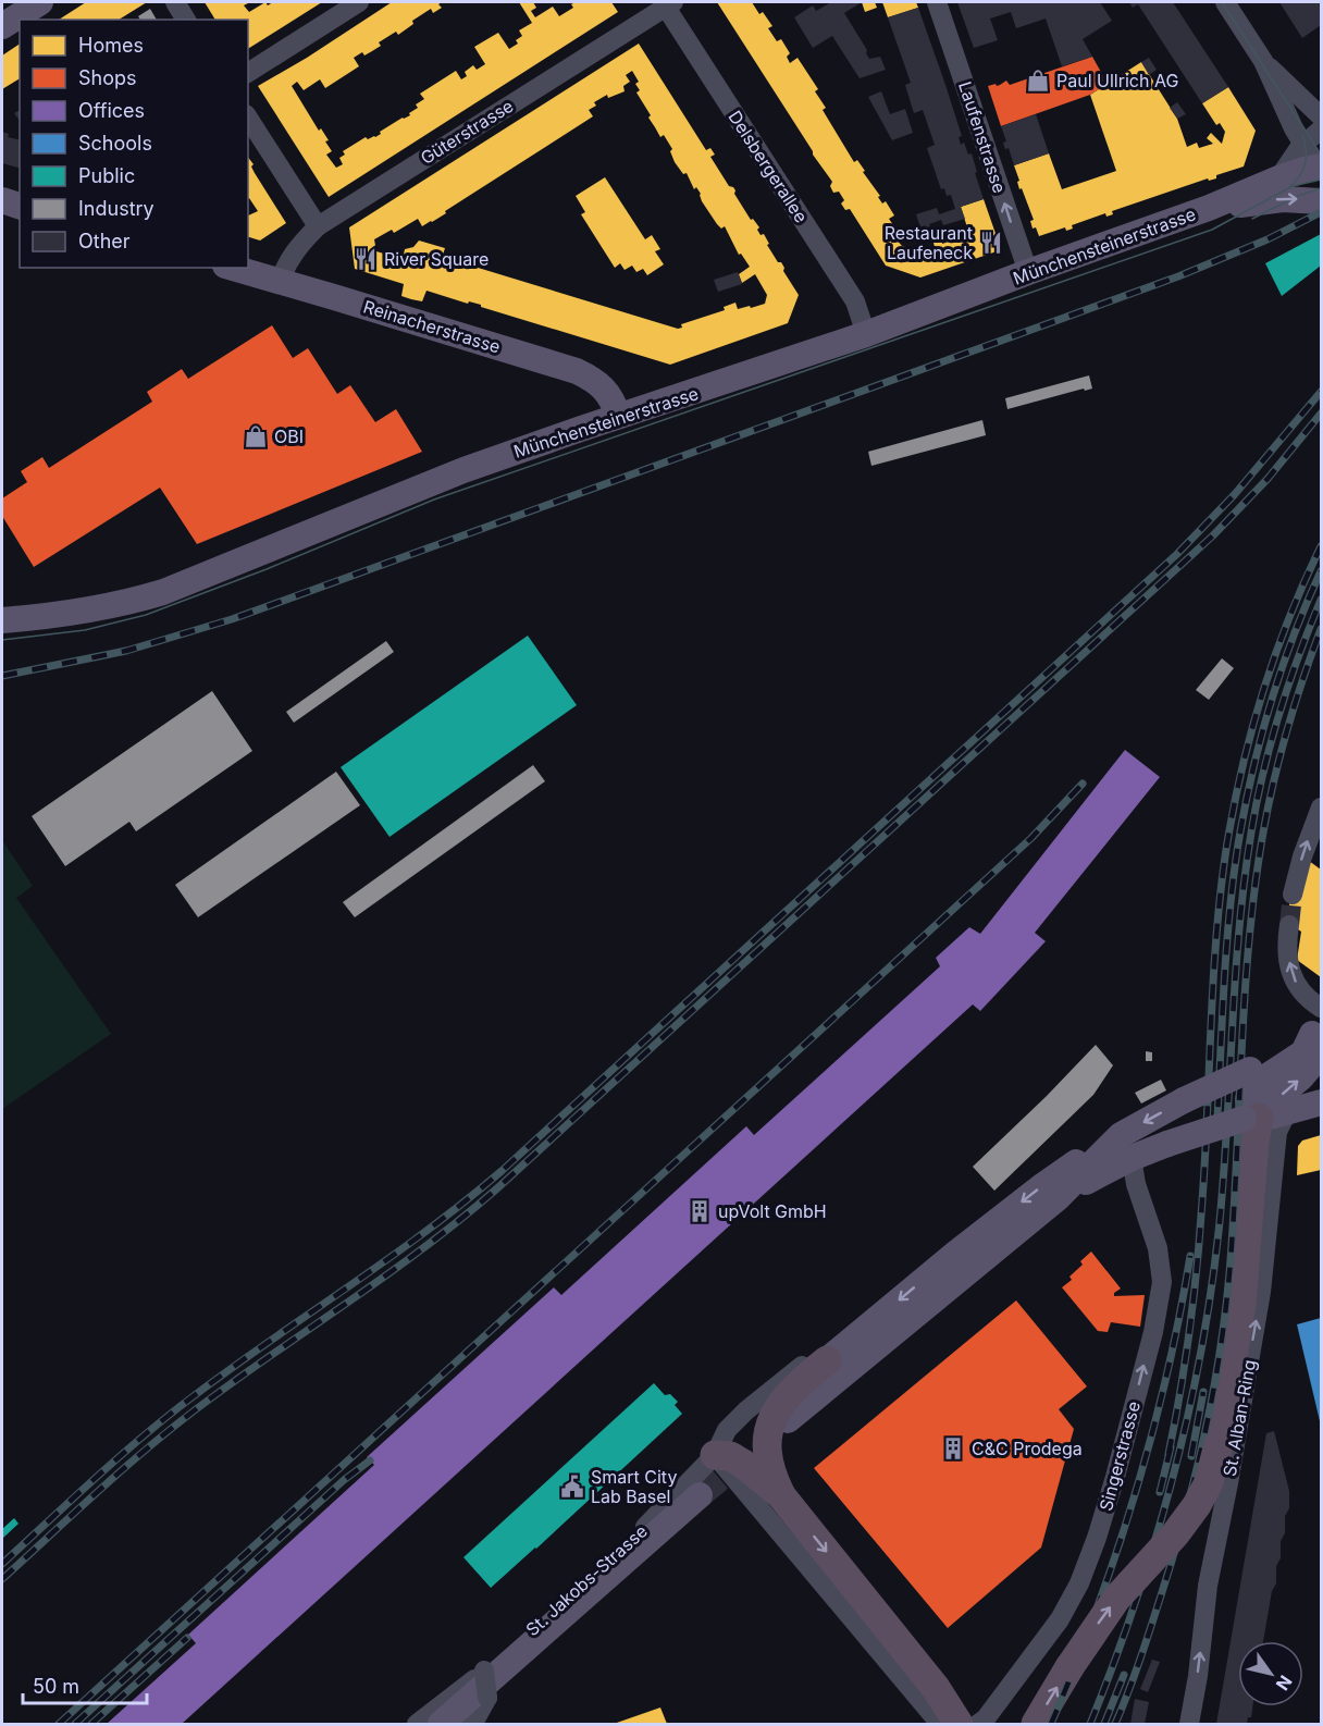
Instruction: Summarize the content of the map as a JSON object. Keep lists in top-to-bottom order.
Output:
{
  "streets": {
    "main road": ["Münchensteinerstrasse", "Reinacherstrasse", "St. Jakobs-Strasse"],
    "street": [
      "Güterstrasse",
      "Laufenstrasse",
      "Delsbergerallee",
      "St. Alban-Ring",
      "Singerstrasse"
    ]
  },
  "crossings": [
    ["Güterstrasse", "Delsbergerallee"],
    ["Güterstrasse", "Reinacherstrasse"],
    ["Laufenstrasse", "Münchensteinerstrasse"],
    ["Delsbergerallee", "Münchensteinerstrasse"],
    ["Münchensteinerstrasse", "Reinacherstrasse"]
  ],
  "one_way": ["Laufenstrasse", "St. Alban-Ring", "Singerstrasse"],
  "places": {
    "shop": ["Paul Ullrich AG", "OBI"],
    "restaurant": ["Restaurant Laufeneck", "River Square"],
    "building": ["upVolt GmbH", "C&C Prodega"],
    "public building": ["Smart City Lab Basel"]
  },
  "legend": [
    "Homes",
    "Shops",
    "Offices",
    "Schools",
    "Public",
    "Industry",
    "Other"
  ],
  "scale_bar": "50 m",
  "north": "bottom right"
}
